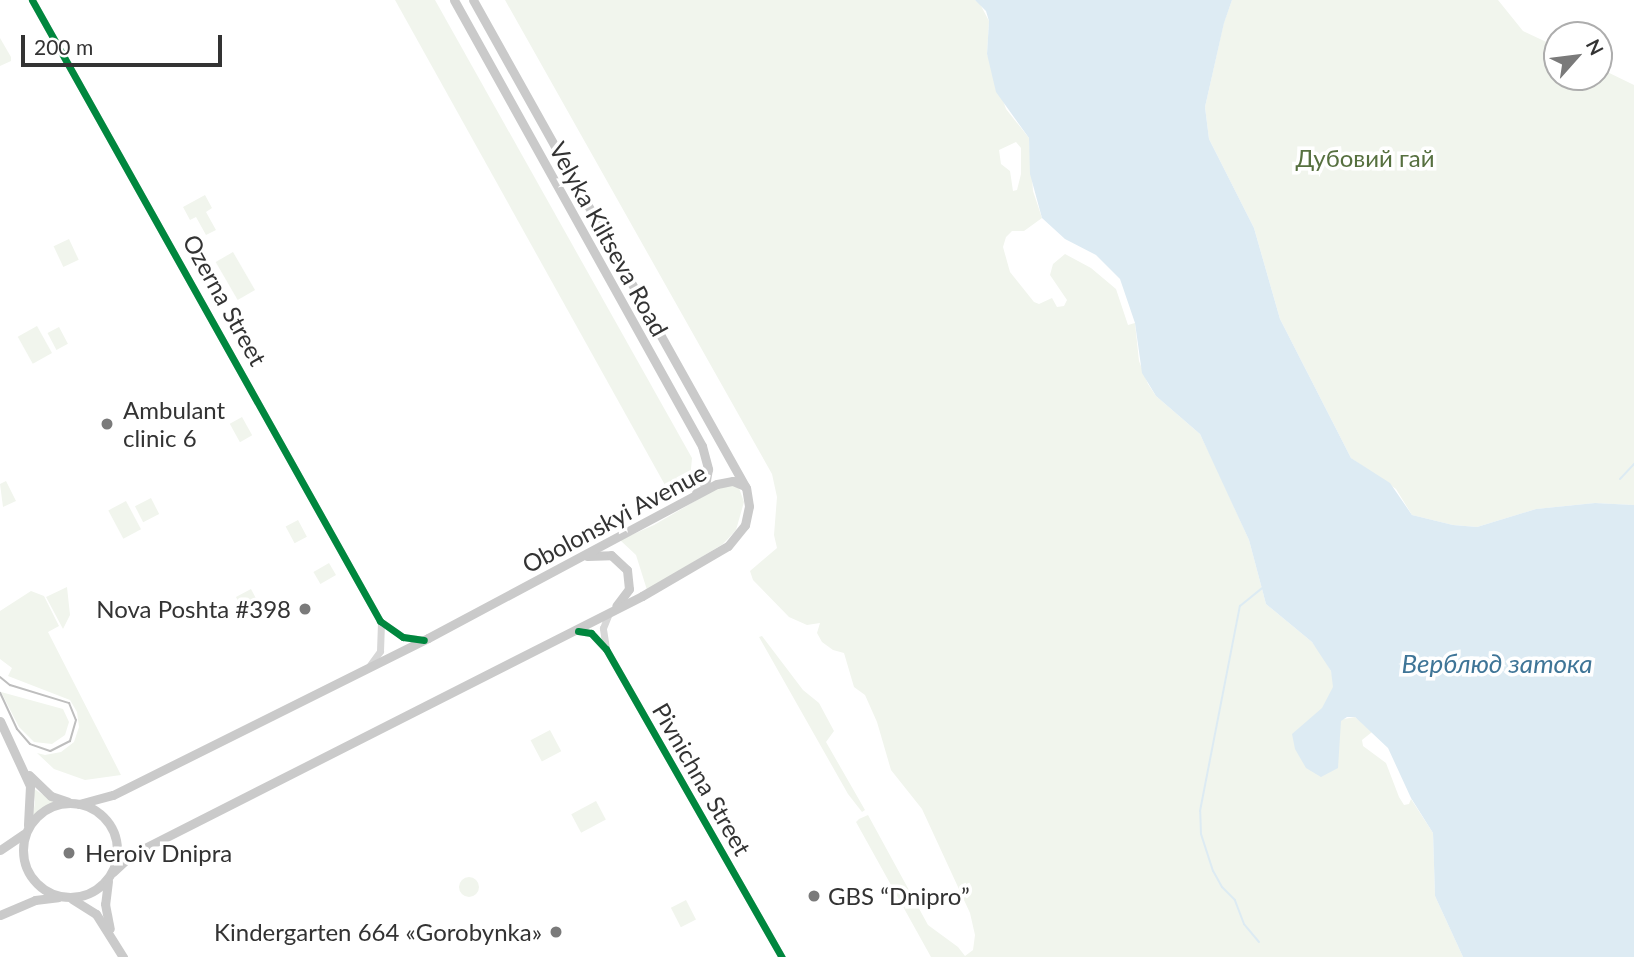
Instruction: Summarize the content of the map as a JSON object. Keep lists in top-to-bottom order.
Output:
{
  "streets": {
    "main road": ["Velyka Kiltseva Road", "Obolonskyi Avenue"],
    "street": ["Ozerna Street", "Pivnichna Street"]
  },
  "crossings": [
    ["Velyka Kiltseva Road", "Obolonskyi Avenue"],
    ["Obolonskyi Avenue", "Pivnichna Street"]
  ],
  "water": ["Верблюд затока"],
  "parks": ["Дубовий гай"],
  "places": [
    "Ambulant clinic 6",
    "Nova Poshta #398",
    "Heroiv Dnipra",
    "GBS “Dnipro”",
    "Kindergarten 664 «Gorobynka»"
  ],
  "scale_bar": "200 m",
  "north": "top right"
}
